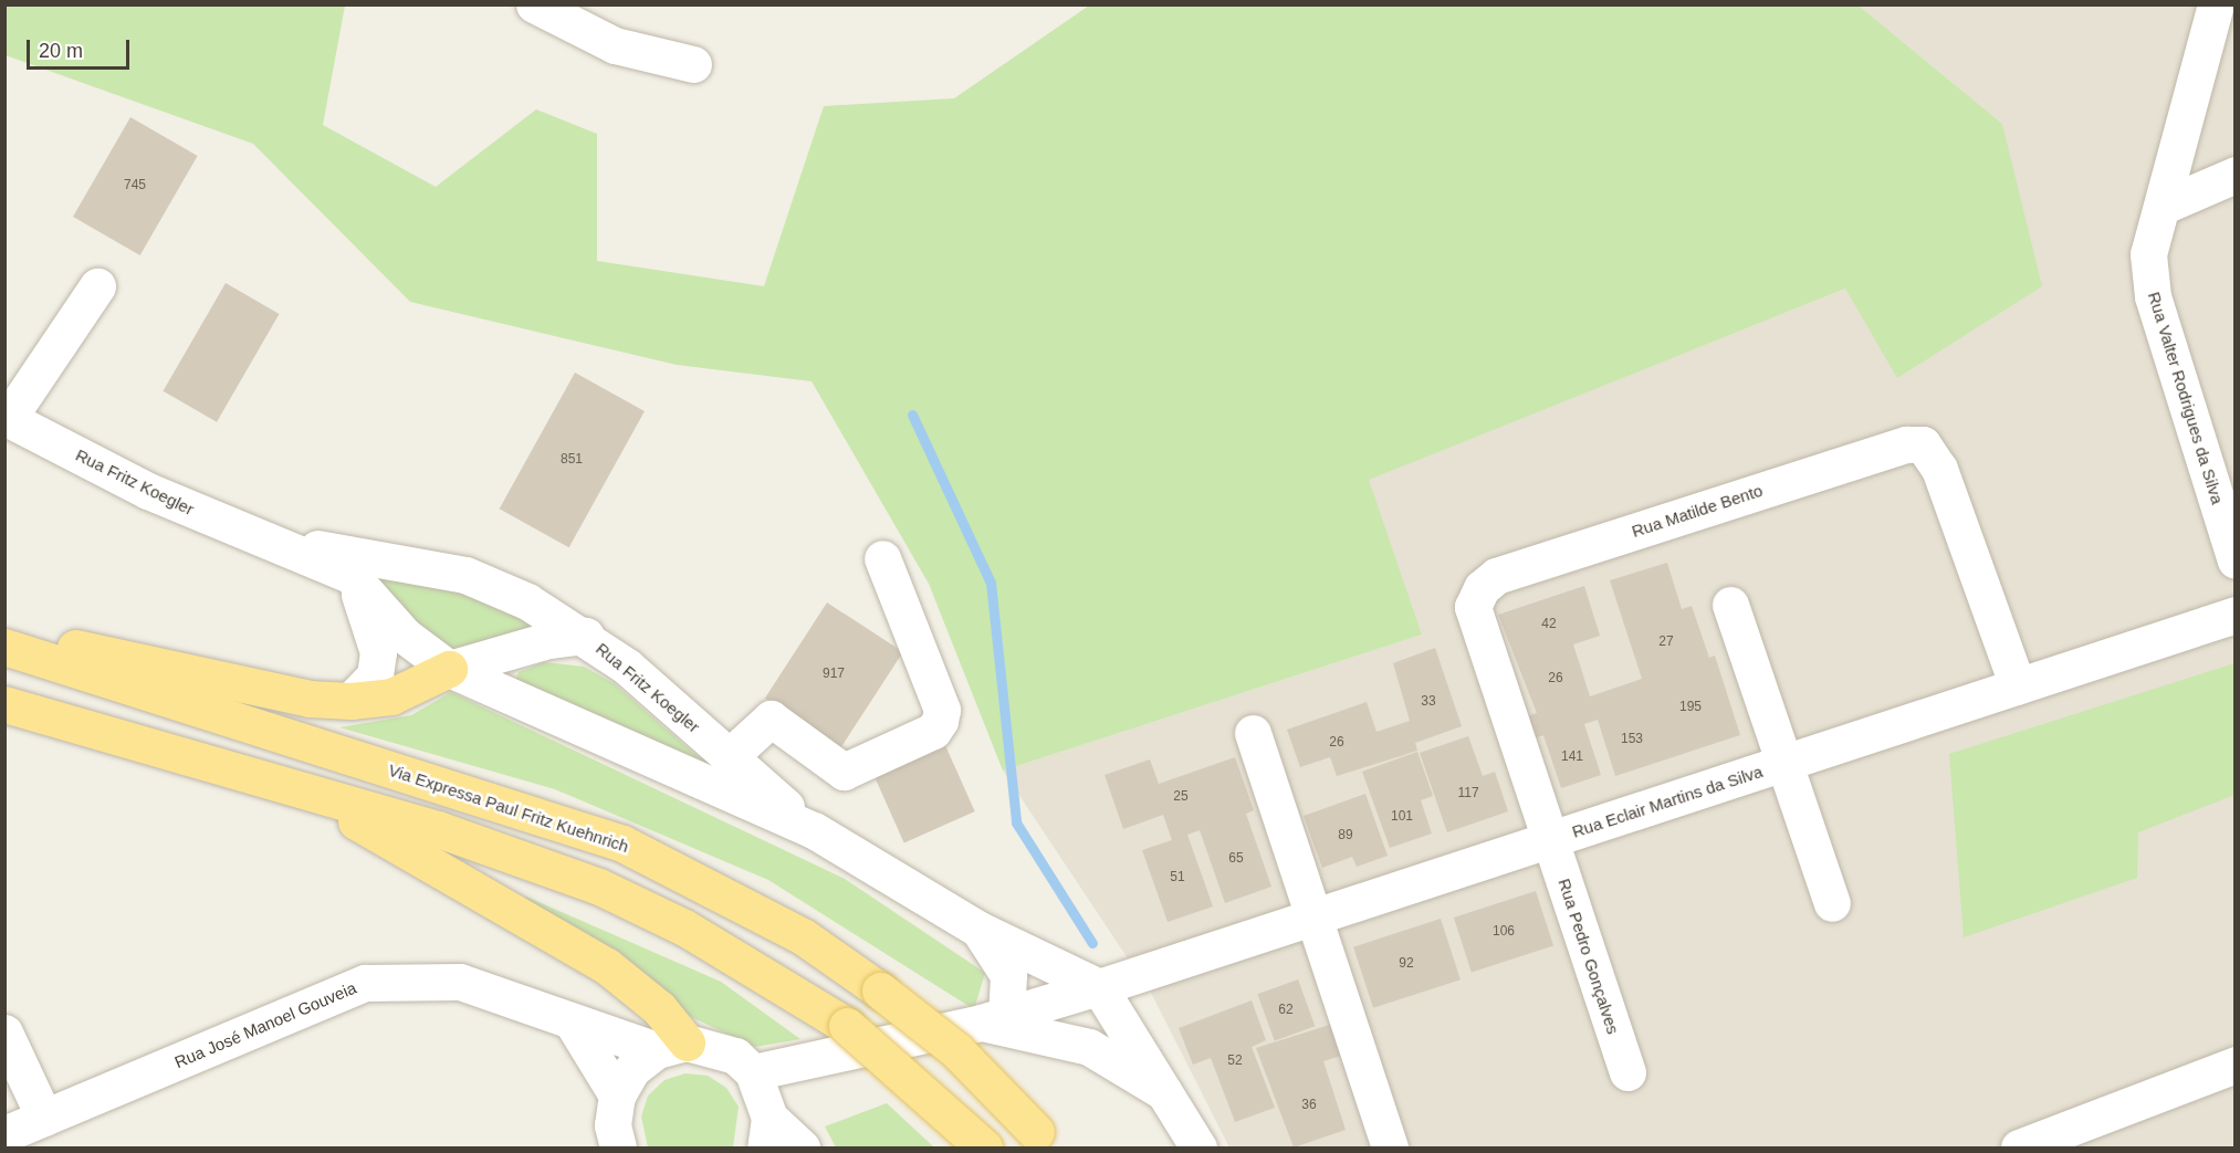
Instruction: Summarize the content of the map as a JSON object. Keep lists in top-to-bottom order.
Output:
{
  "streets": {
    "main road": ["Via Expressa Paul Fritz Kuehnrich"],
    "street": [
      "Rua Valter Rodrigues da Silva",
      "Rua Fritz Koegler",
      "Rua Matilde Bento",
      "Rua Eclair Martins da Silva",
      "Rua Pedro Gonçalves",
      "Rua José Manoel Gouveia"
    ]
  },
  "crossings": [
    ["Rua Fritz Koegler", "Rua Eclair Martins da Silva"],
    ["Rua Matilde Bento", "Rua Eclair Martins da Silva"],
    ["Rua Matilde Bento", "Rua Pedro Gonçalves"],
    ["Rua Eclair Martins da Silva", "Rua Pedro Gonçalves"],
    ["Rua Eclair Martins da Silva", "Rua José Manoel Gouveia"]
  ],
  "house_numbers": [
    "745",
    "851",
    "42",
    "27",
    "917",
    "26",
    "33",
    "195",
    "153",
    "26",
    "141",
    "117",
    "25",
    "101",
    "89",
    "65",
    "51",
    "106",
    "92",
    "62",
    "52",
    "36"
  ],
  "scale_bar": "20 m"
}
